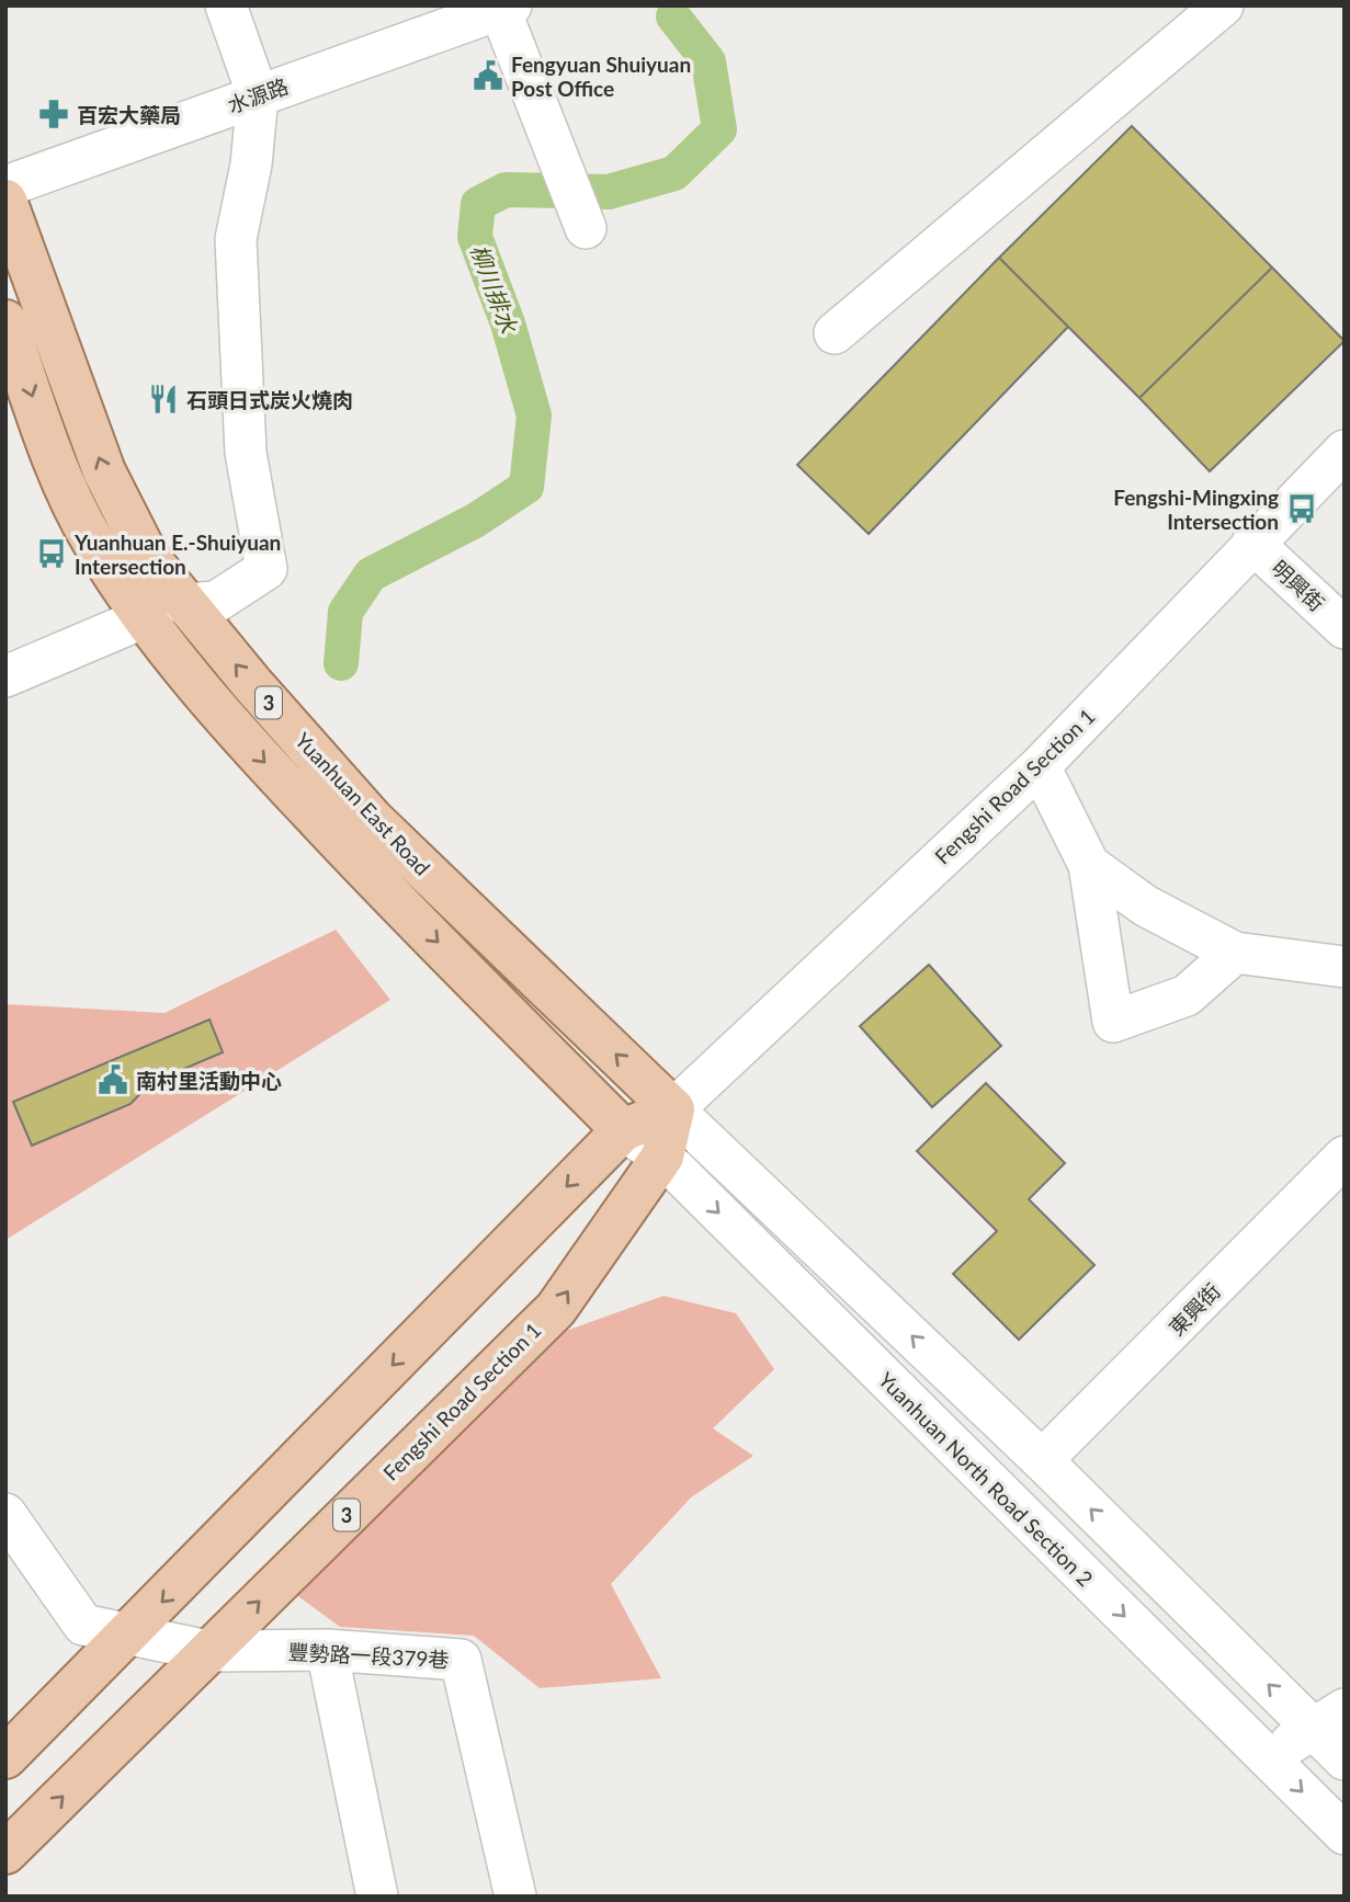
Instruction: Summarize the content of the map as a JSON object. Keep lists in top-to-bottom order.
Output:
{
  "streets": {
    "main road": ["3", "Fengshi Road Section 1", "Yuanhuan East Road"],
    "street": [
      "水源路",
      "明興街",
      "東興街",
      "Yuanhuan North Road Section 2",
      "豐勢路一段379巷"
    ]
  },
  "crossings": [
    ["明興街", "Fengshi Road Section 1"],
    ["Fengshi Road Section 1", "Yuanhuan East Road"],
    ["Fengshi Road Section 1", "Yuanhuan North Road Section 2"],
    ["Fengshi Road Section 1", "豐勢路一段379巷"],
    ["Yuanhuan East Road", "Yuanhuan North Road Section 2"]
  ],
  "water": ["柳川排水"],
  "places": {
    "public building": ["Fengyuan Shuiyuan Post Office", "南村里活動中心"],
    "pharmacy": ["百宏大藥局"],
    "restaurant": ["石頭日式炭火燒肉"],
    "bus stop": ["Fengshi-Mingxing Intersection", "Yuanhuan E.-Shuiyuan Intersection"]
  }
}
